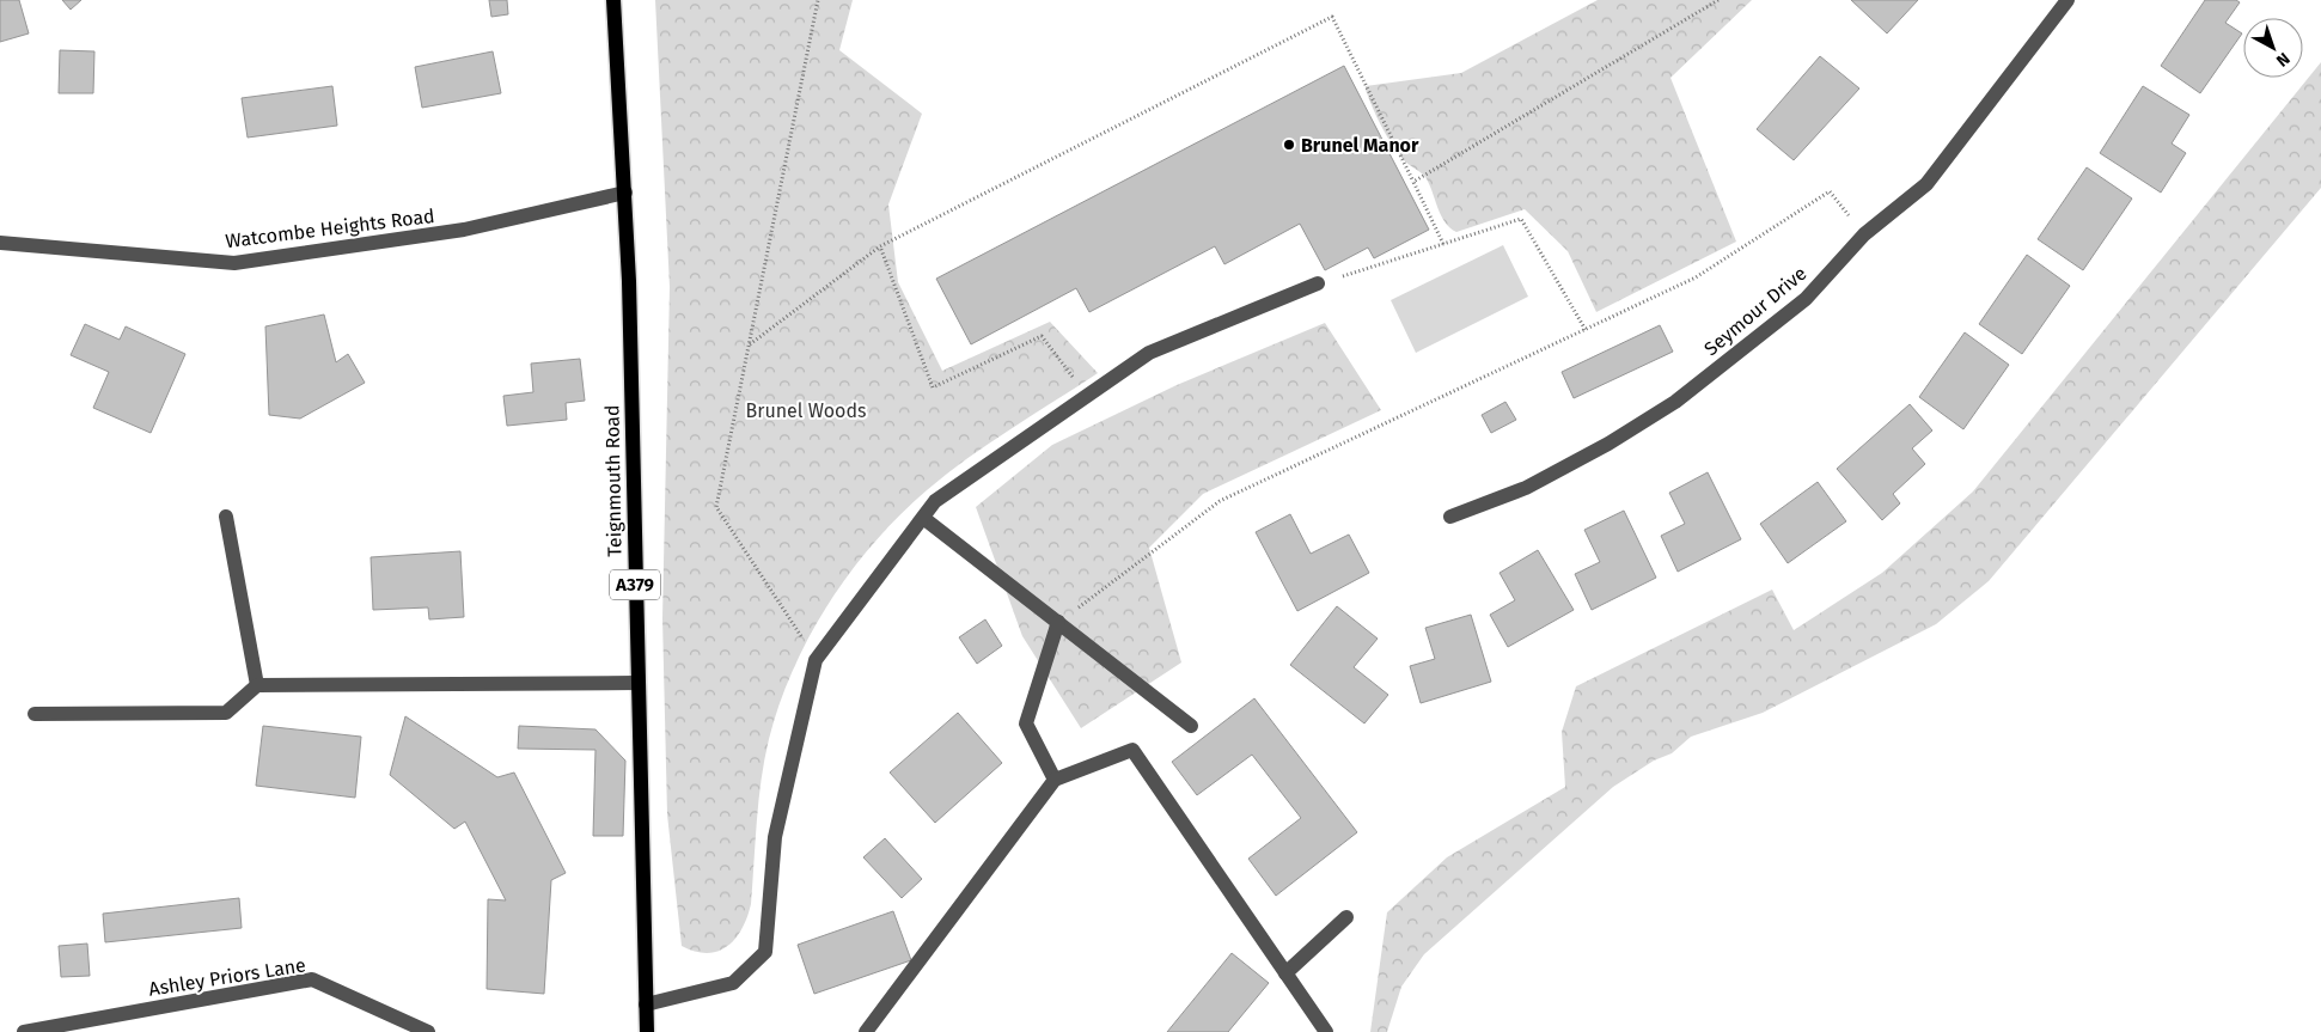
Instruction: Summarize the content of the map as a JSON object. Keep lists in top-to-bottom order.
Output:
{
  "streets": {
    "main road": ["Teignmouth Road", "A379"],
    "street": ["Watcombe Heights Road", "Seymour Drive", "Ashley Priors Lane"]
  },
  "crossings": [
    ["Watcombe Heights Road", "Teignmouth Road"]
  ],
  "parks": ["Brunel Woods"],
  "places": ["Brunel Manor"],
  "north": "bottom right"
}
